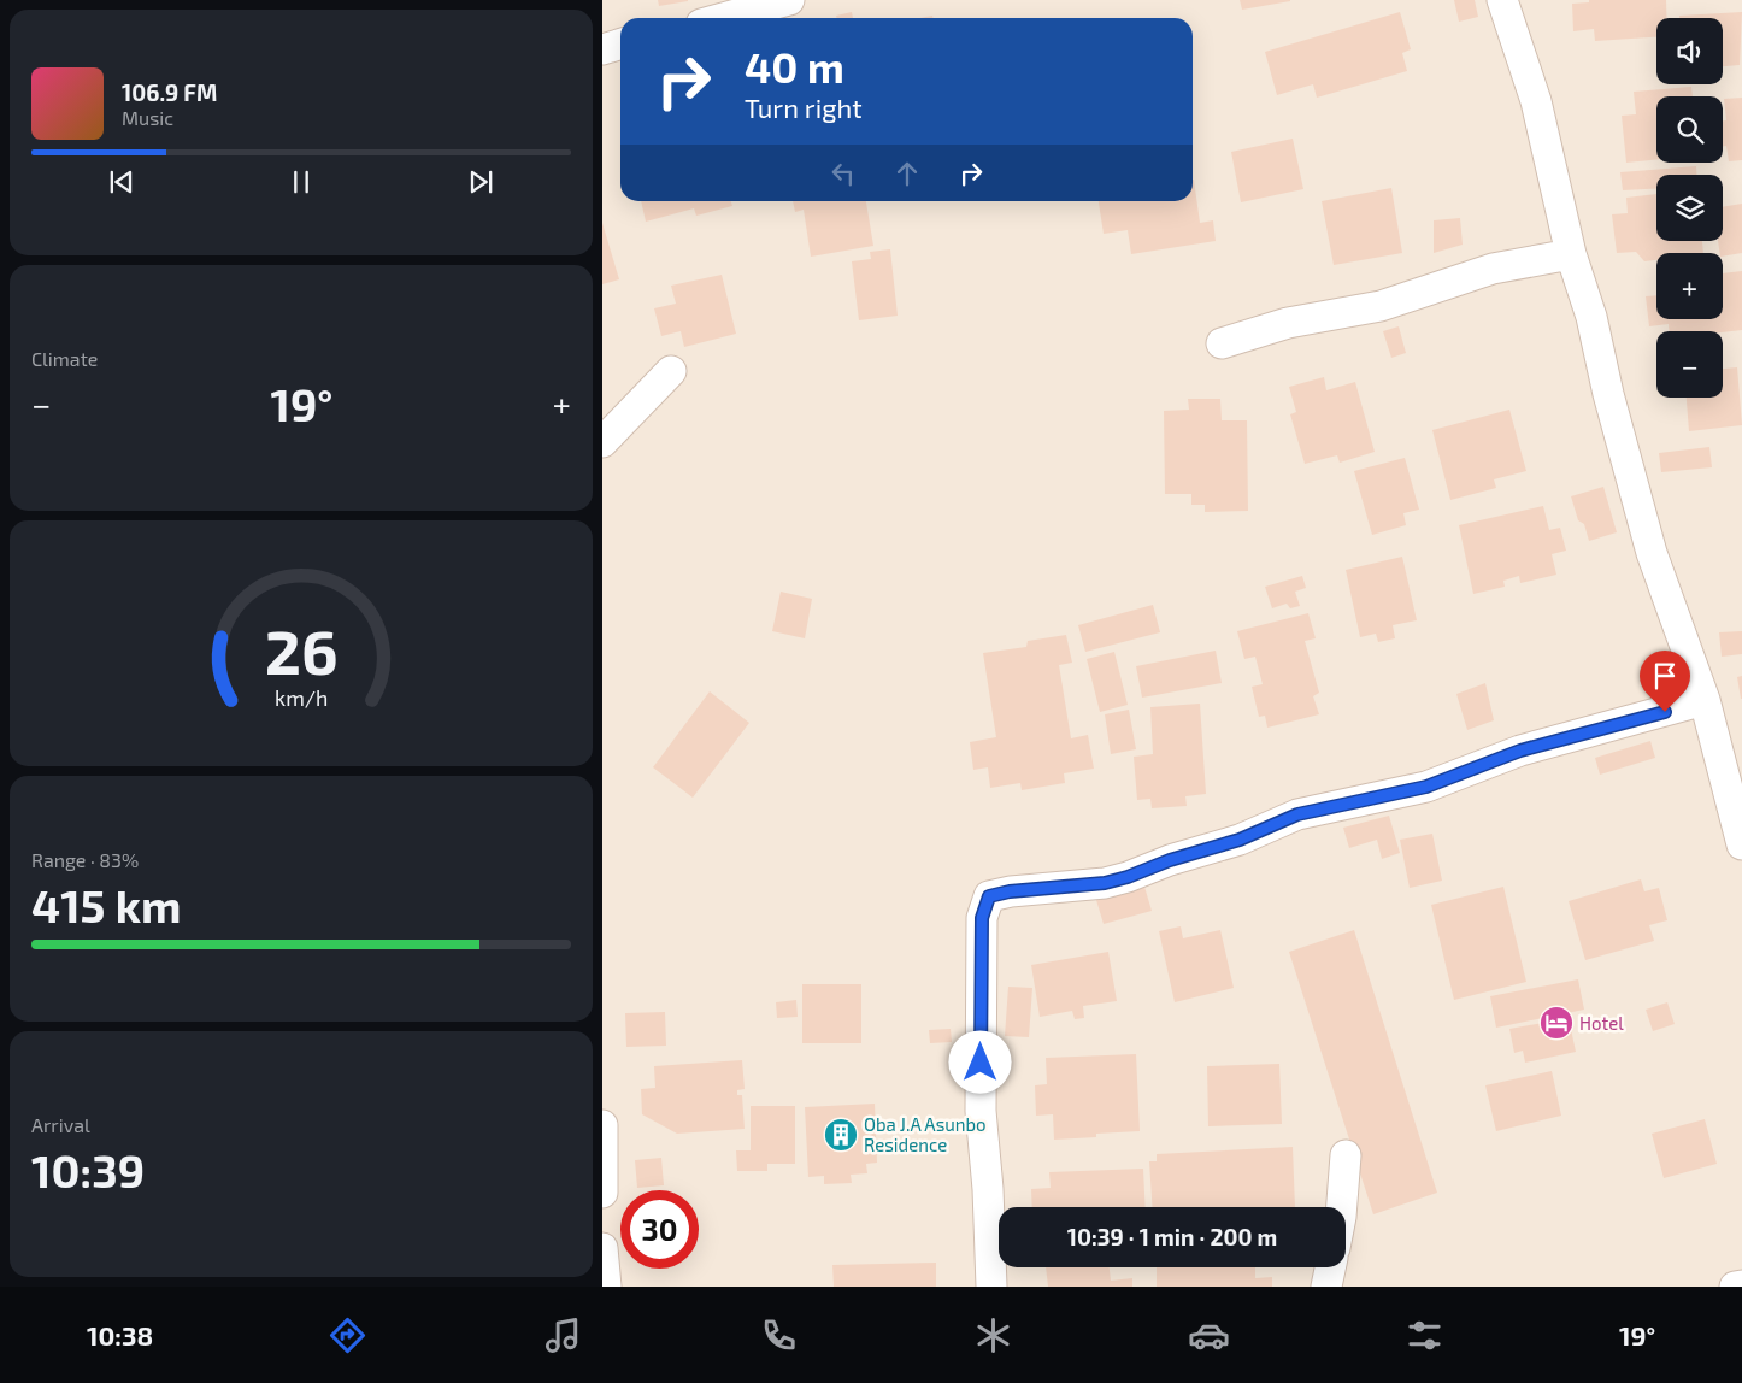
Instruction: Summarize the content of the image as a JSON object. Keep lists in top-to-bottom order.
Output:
{
  "places": {
    "hotel": ["Hotel"],
    "building": ["Oba J.A Asunbo Residence"]
  },
  "page": {
    "map_buttons": ["+", "−"],
    "turn": ["40 m", "Turn right"],
    "song": ["106.9 FM", "Music"],
    "tile": [
      "Climate",
      ["Range · 83%", "415 km"],
      ["Arrival", "10:39"]
    ],
    "heat": ["−", "19°", "+"],
    "limit": "30",
    "trip": "10:39 · 1 min · 200 m",
    "tabs": ["10:38", "19°"],
    "gauge": ["26", "km/h"]
  }
}
